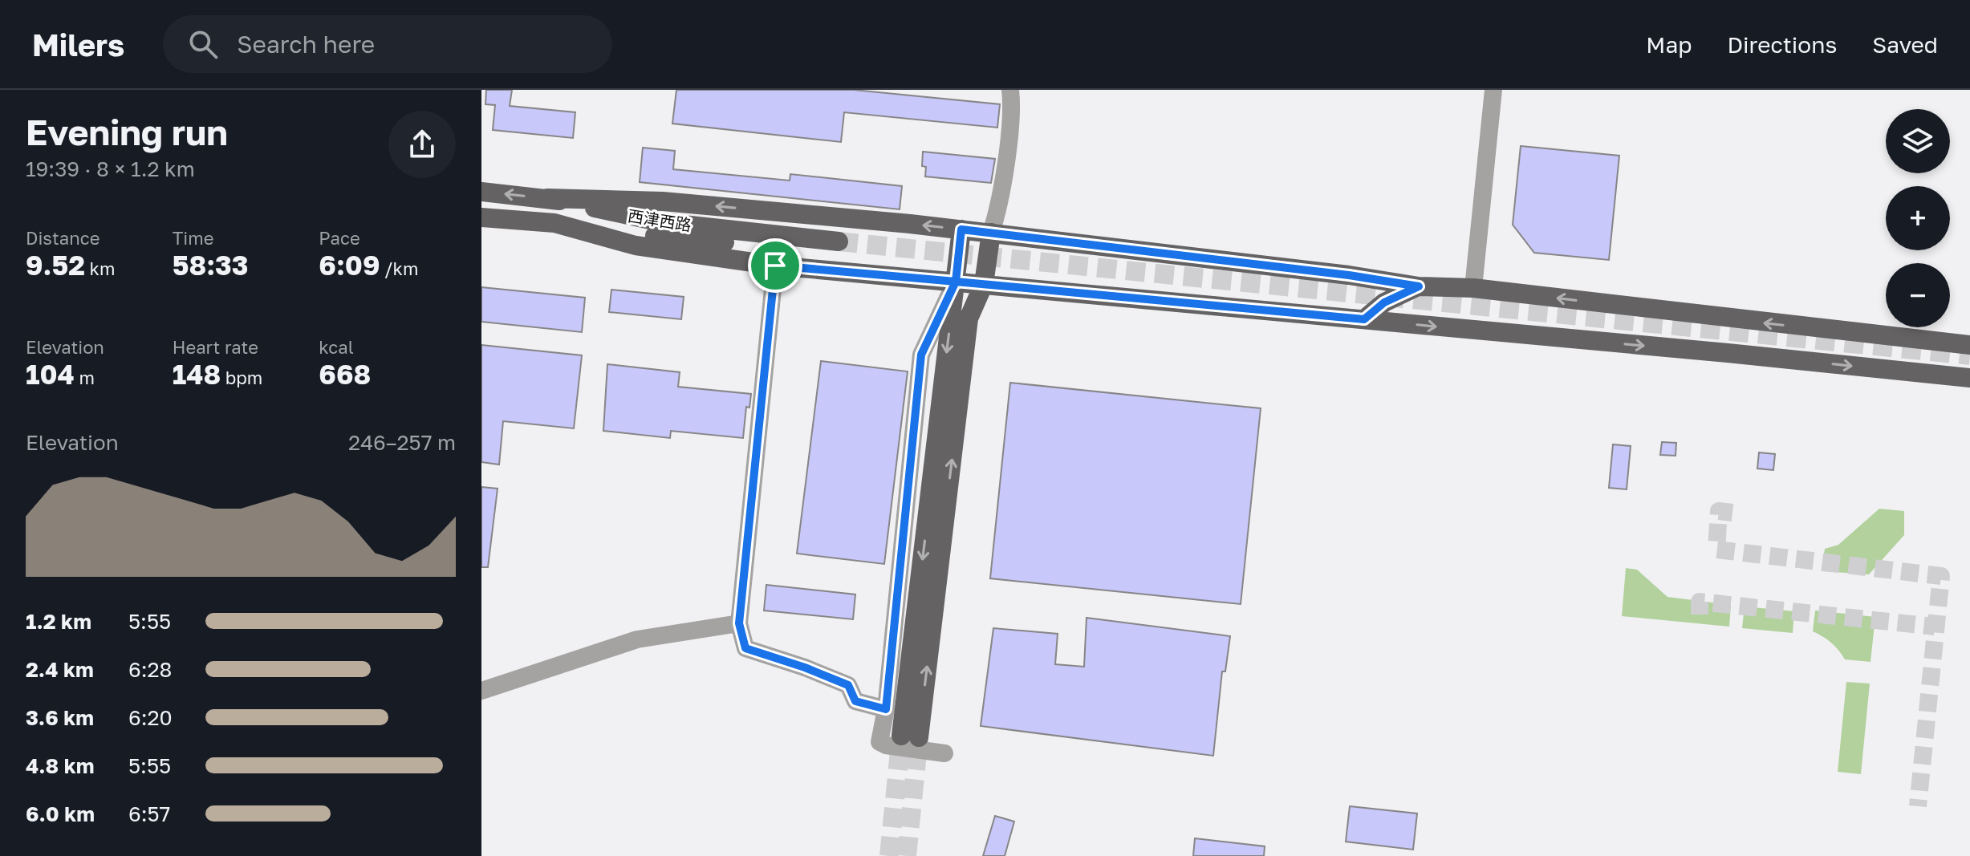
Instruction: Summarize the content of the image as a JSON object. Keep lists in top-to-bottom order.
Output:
{
  "streets": {
    "main road": ["西津西路"]
  },
  "page": {
    "header": "Milers",
    "search": "Search here",
    "nav": ["Map", "Directions", "Saved"],
    "heading": ["Evening run", "19:39 · 8 × 1.2 km"],
    "map_buttons": ["+", "−"],
    "stats": [
      ["Distance", "9.52 km"],
      ["Time", "58:33"],
      ["Pace", "6:09 /km"],
      ["Elevation", "104 m"],
      ["Heart rate", "148 bpm"],
      ["kcal", "668"]
    ],
    "chart": ["Elevation", "246–257 m"],
    "list": [
      {
        "name": "1.2 km",
        "note": "5:55"
      },
      {
        "name": "2.4 km",
        "note": "6:28"
      },
      {
        "name": "3.6 km",
        "note": "6:20"
      },
      {
        "name": "4.8 km",
        "note": "5:55"
      },
      {
        "name": "6.0 km",
        "note": "6:57"
      }
    ]
  }
}
